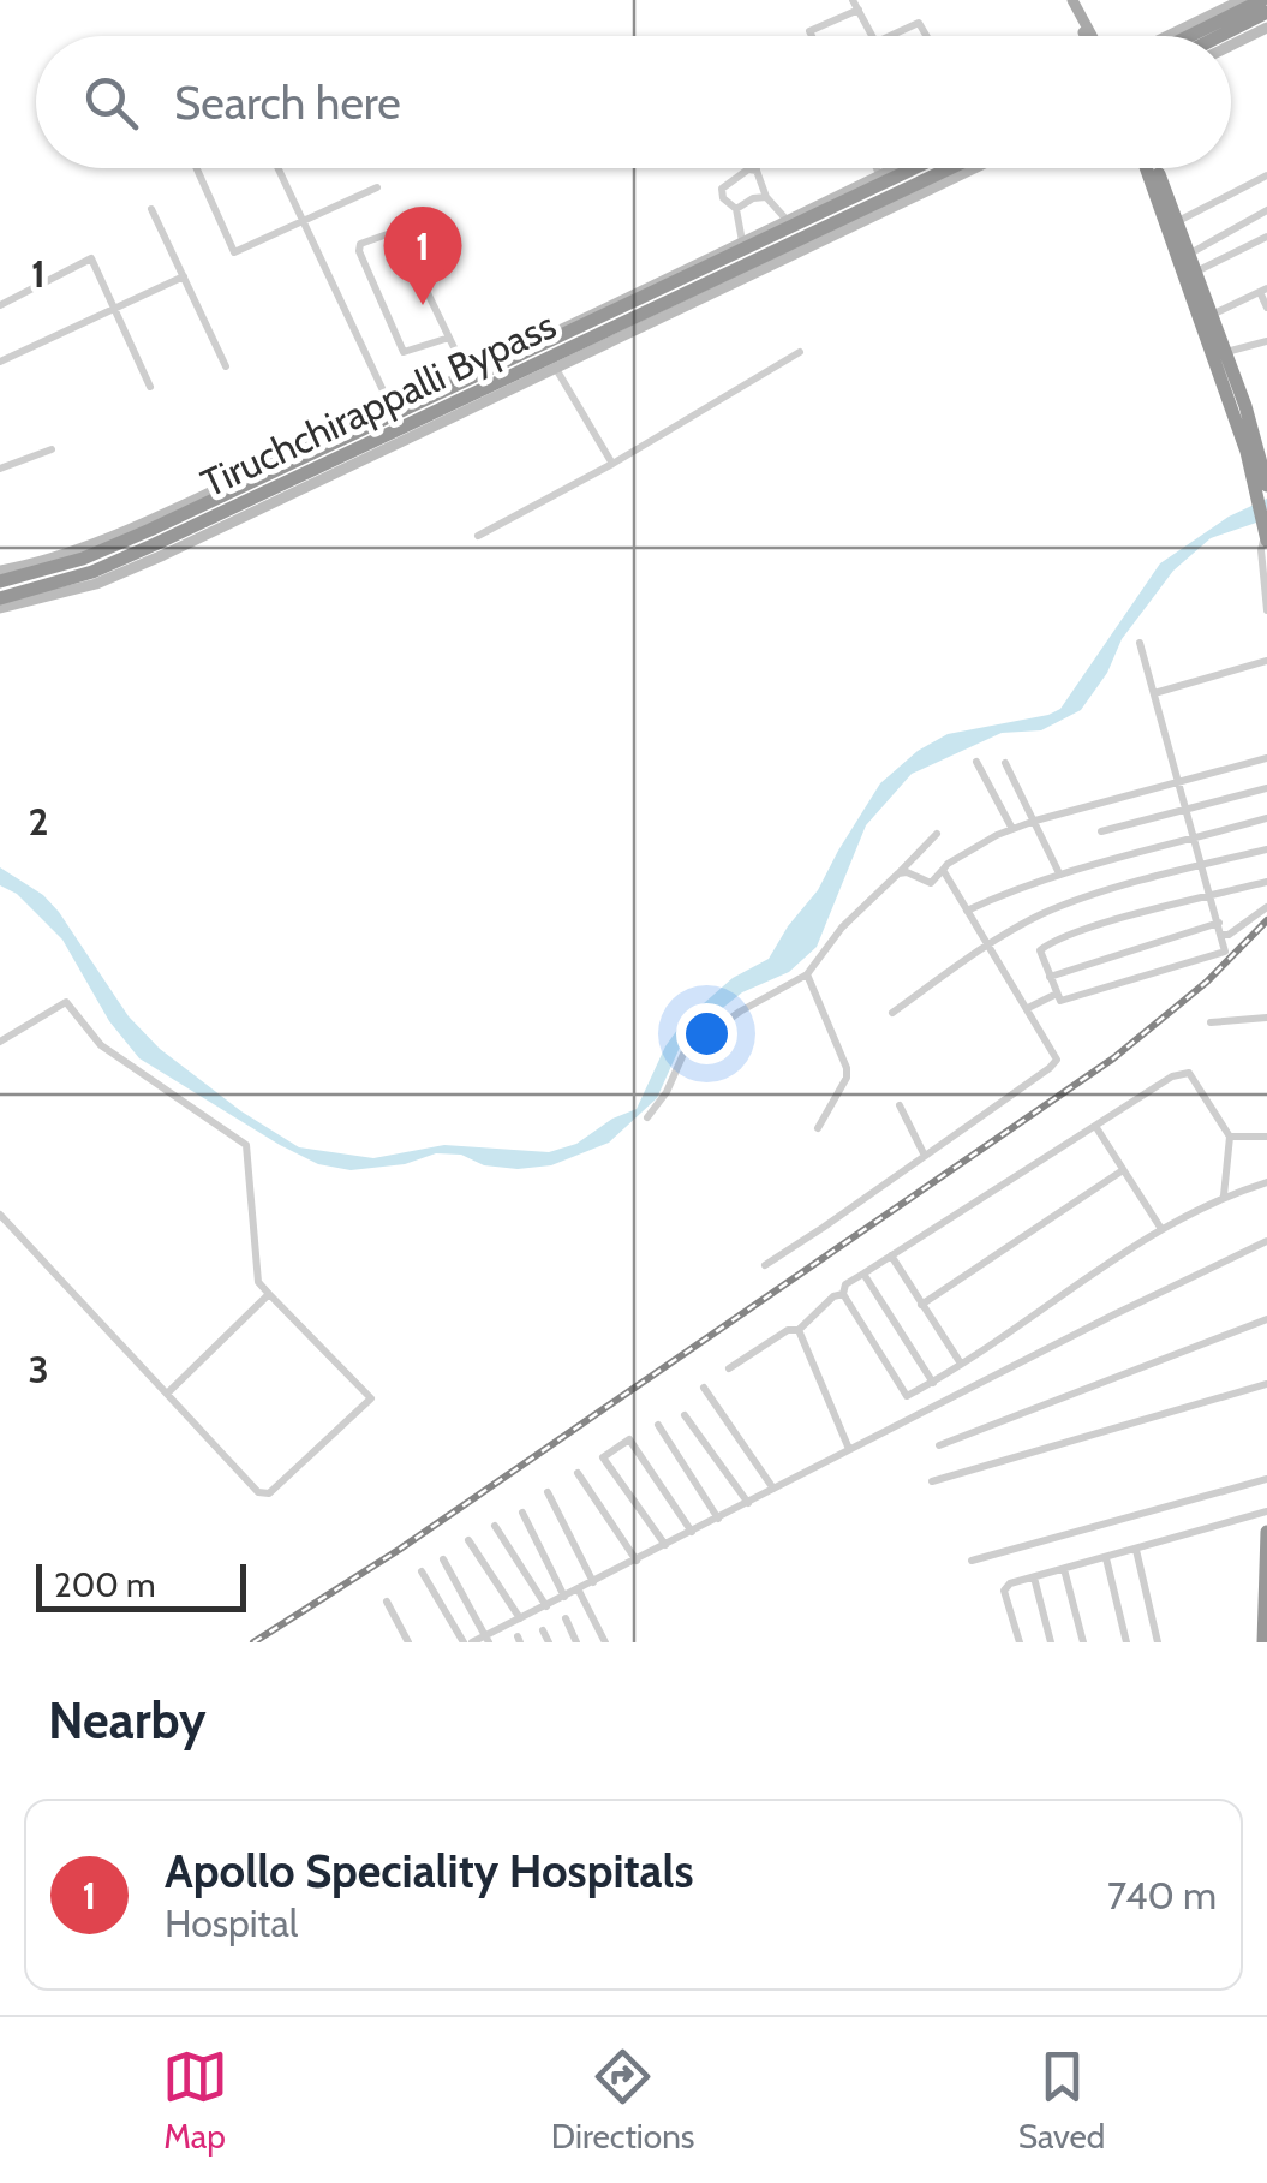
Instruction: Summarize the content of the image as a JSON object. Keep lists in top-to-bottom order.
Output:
{
  "streets": {
    "highway": ["Tiruchchirappalli Bypass"]
  },
  "scale_bar": "200 m",
  "page": {
    "search": "Search here",
    "pins": "1",
    "scale": "200 m",
    "heading": "Nearby",
    "list": [
      {
        "mark": "1",
        "name": "Apollo Speciality Hospitals",
        "note": "Hospital",
        "value": "740 m"
      }
    ],
    "nav": ["Map", "Directions", "Saved"]
  },
  "grid": {
    "rows": ["1", "2", "3"]
  }
}
